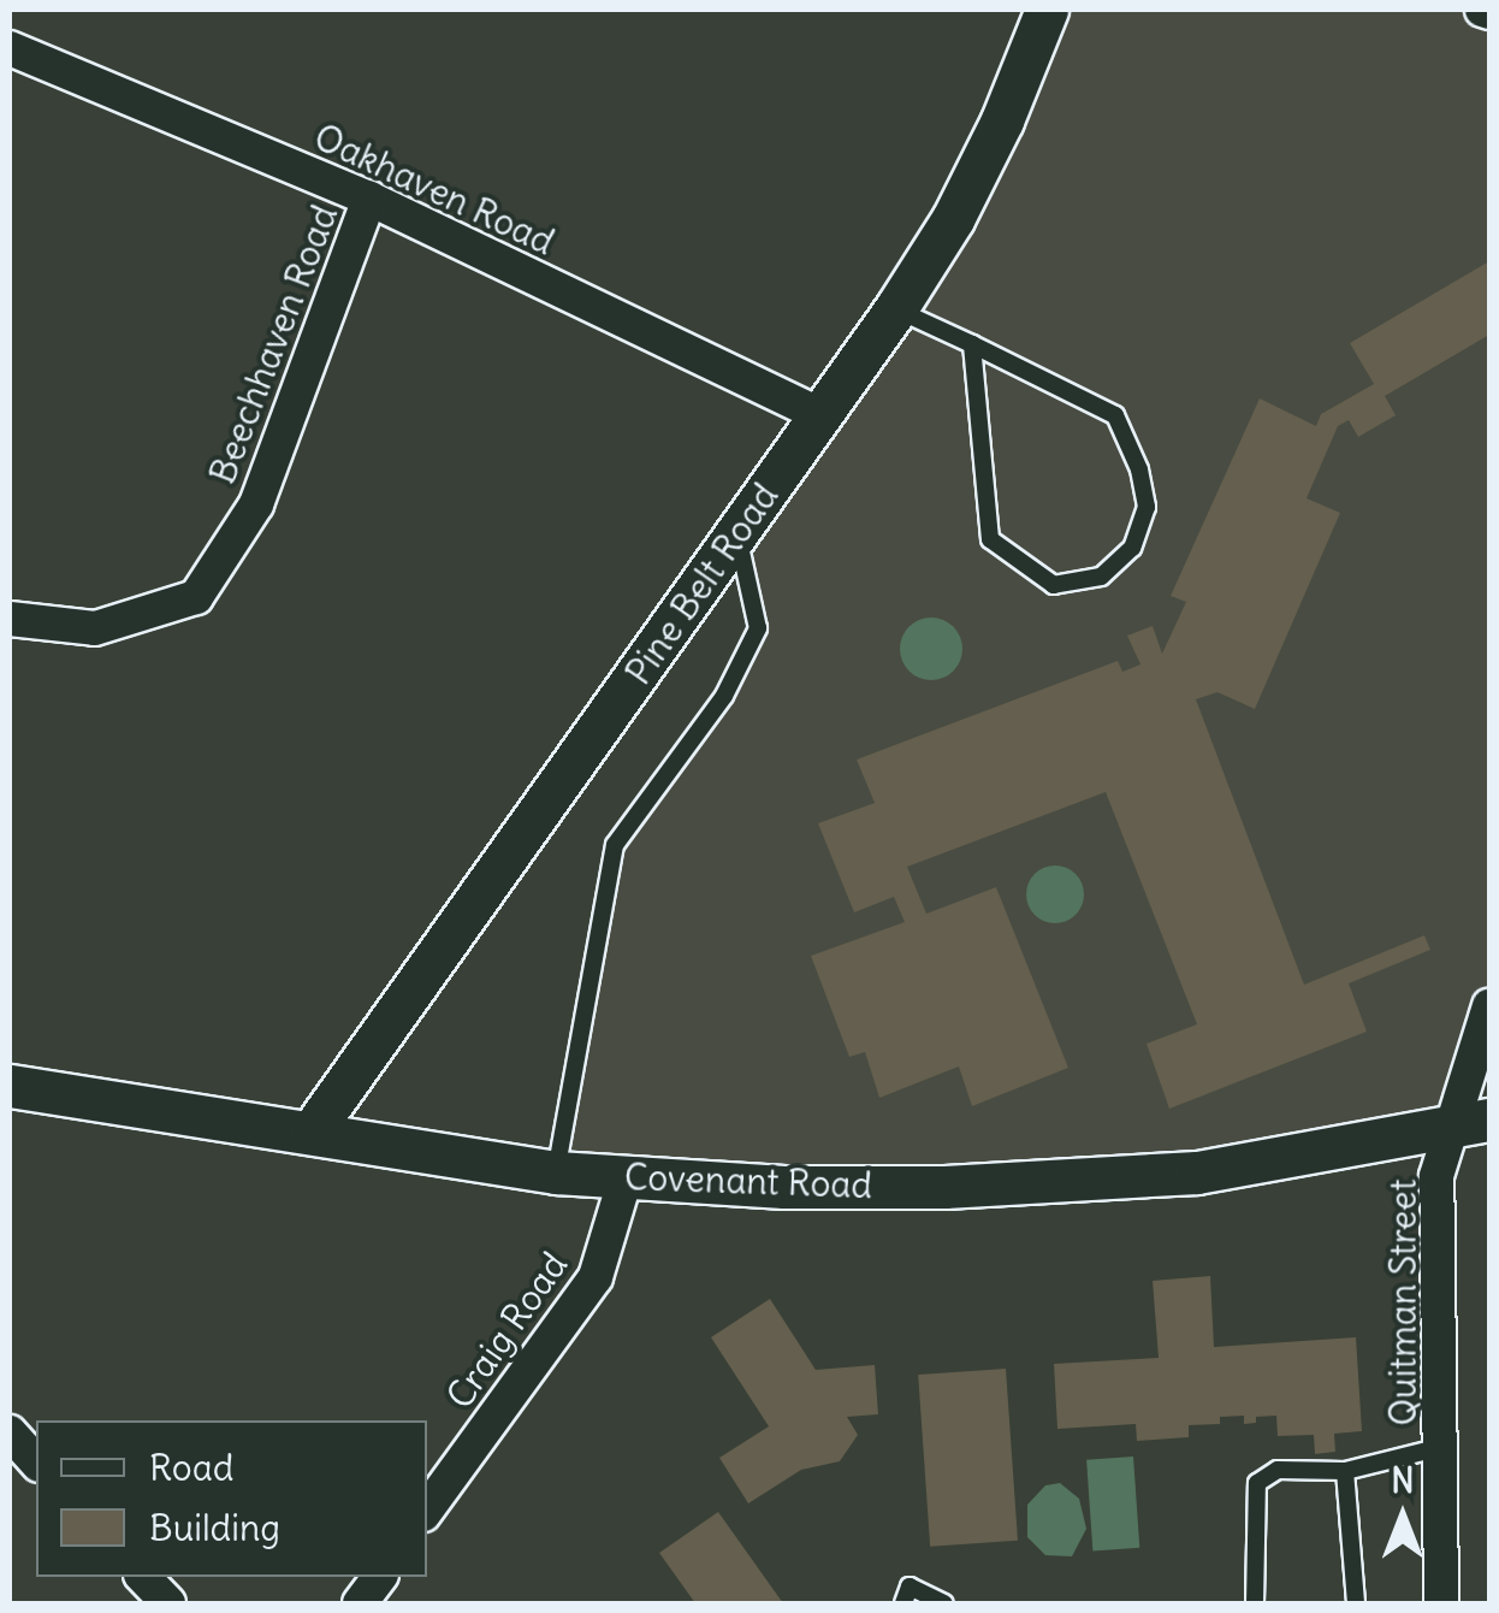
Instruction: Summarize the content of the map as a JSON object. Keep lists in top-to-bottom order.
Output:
{
  "streets": {
    "street": [
      "Oakhaven Road",
      "Beechhaven Road",
      "Pine Belt Road",
      "Covenant Road",
      "Quitman Street",
      "Craig Road"
    ]
  },
  "crossings": [
    ["Oakhaven Road", "Beechhaven Road"],
    ["Oakhaven Road", "Pine Belt Road"],
    ["Pine Belt Road", "Covenant Road"],
    ["Covenant Road", "Quitman Street"],
    ["Covenant Road", "Craig Road"]
  ],
  "legend": ["Road", "Building"],
  "north": "top"
}
